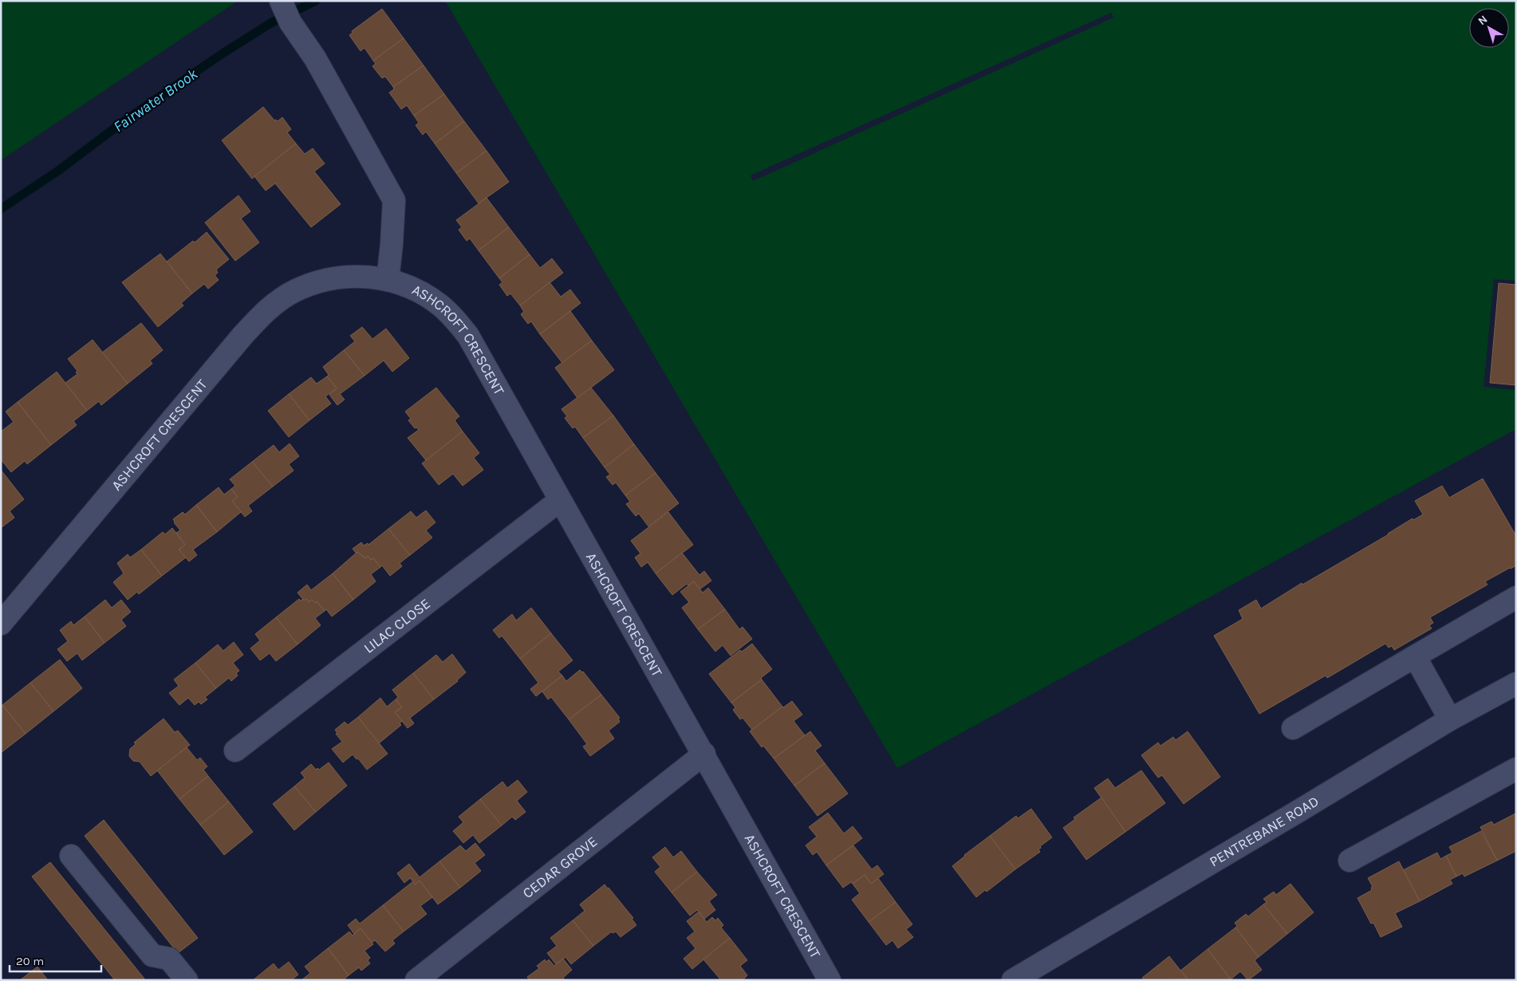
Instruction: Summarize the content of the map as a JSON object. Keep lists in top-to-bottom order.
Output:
{
  "streets": {
    "street": [
      "ASHCROFT CRESCENT",
      "LILAC CLOSE",
      "PENTREBANE ROAD",
      "CEDAR GROVE"
    ]
  },
  "crossings": [
    ["ASHCROFT CRESCENT", "LILAC CLOSE"],
    ["ASHCROFT CRESCENT", "CEDAR GROVE"]
  ],
  "water": ["Fairwater Brook"],
  "scale_bar": "20 m",
  "north": "top left"
}
